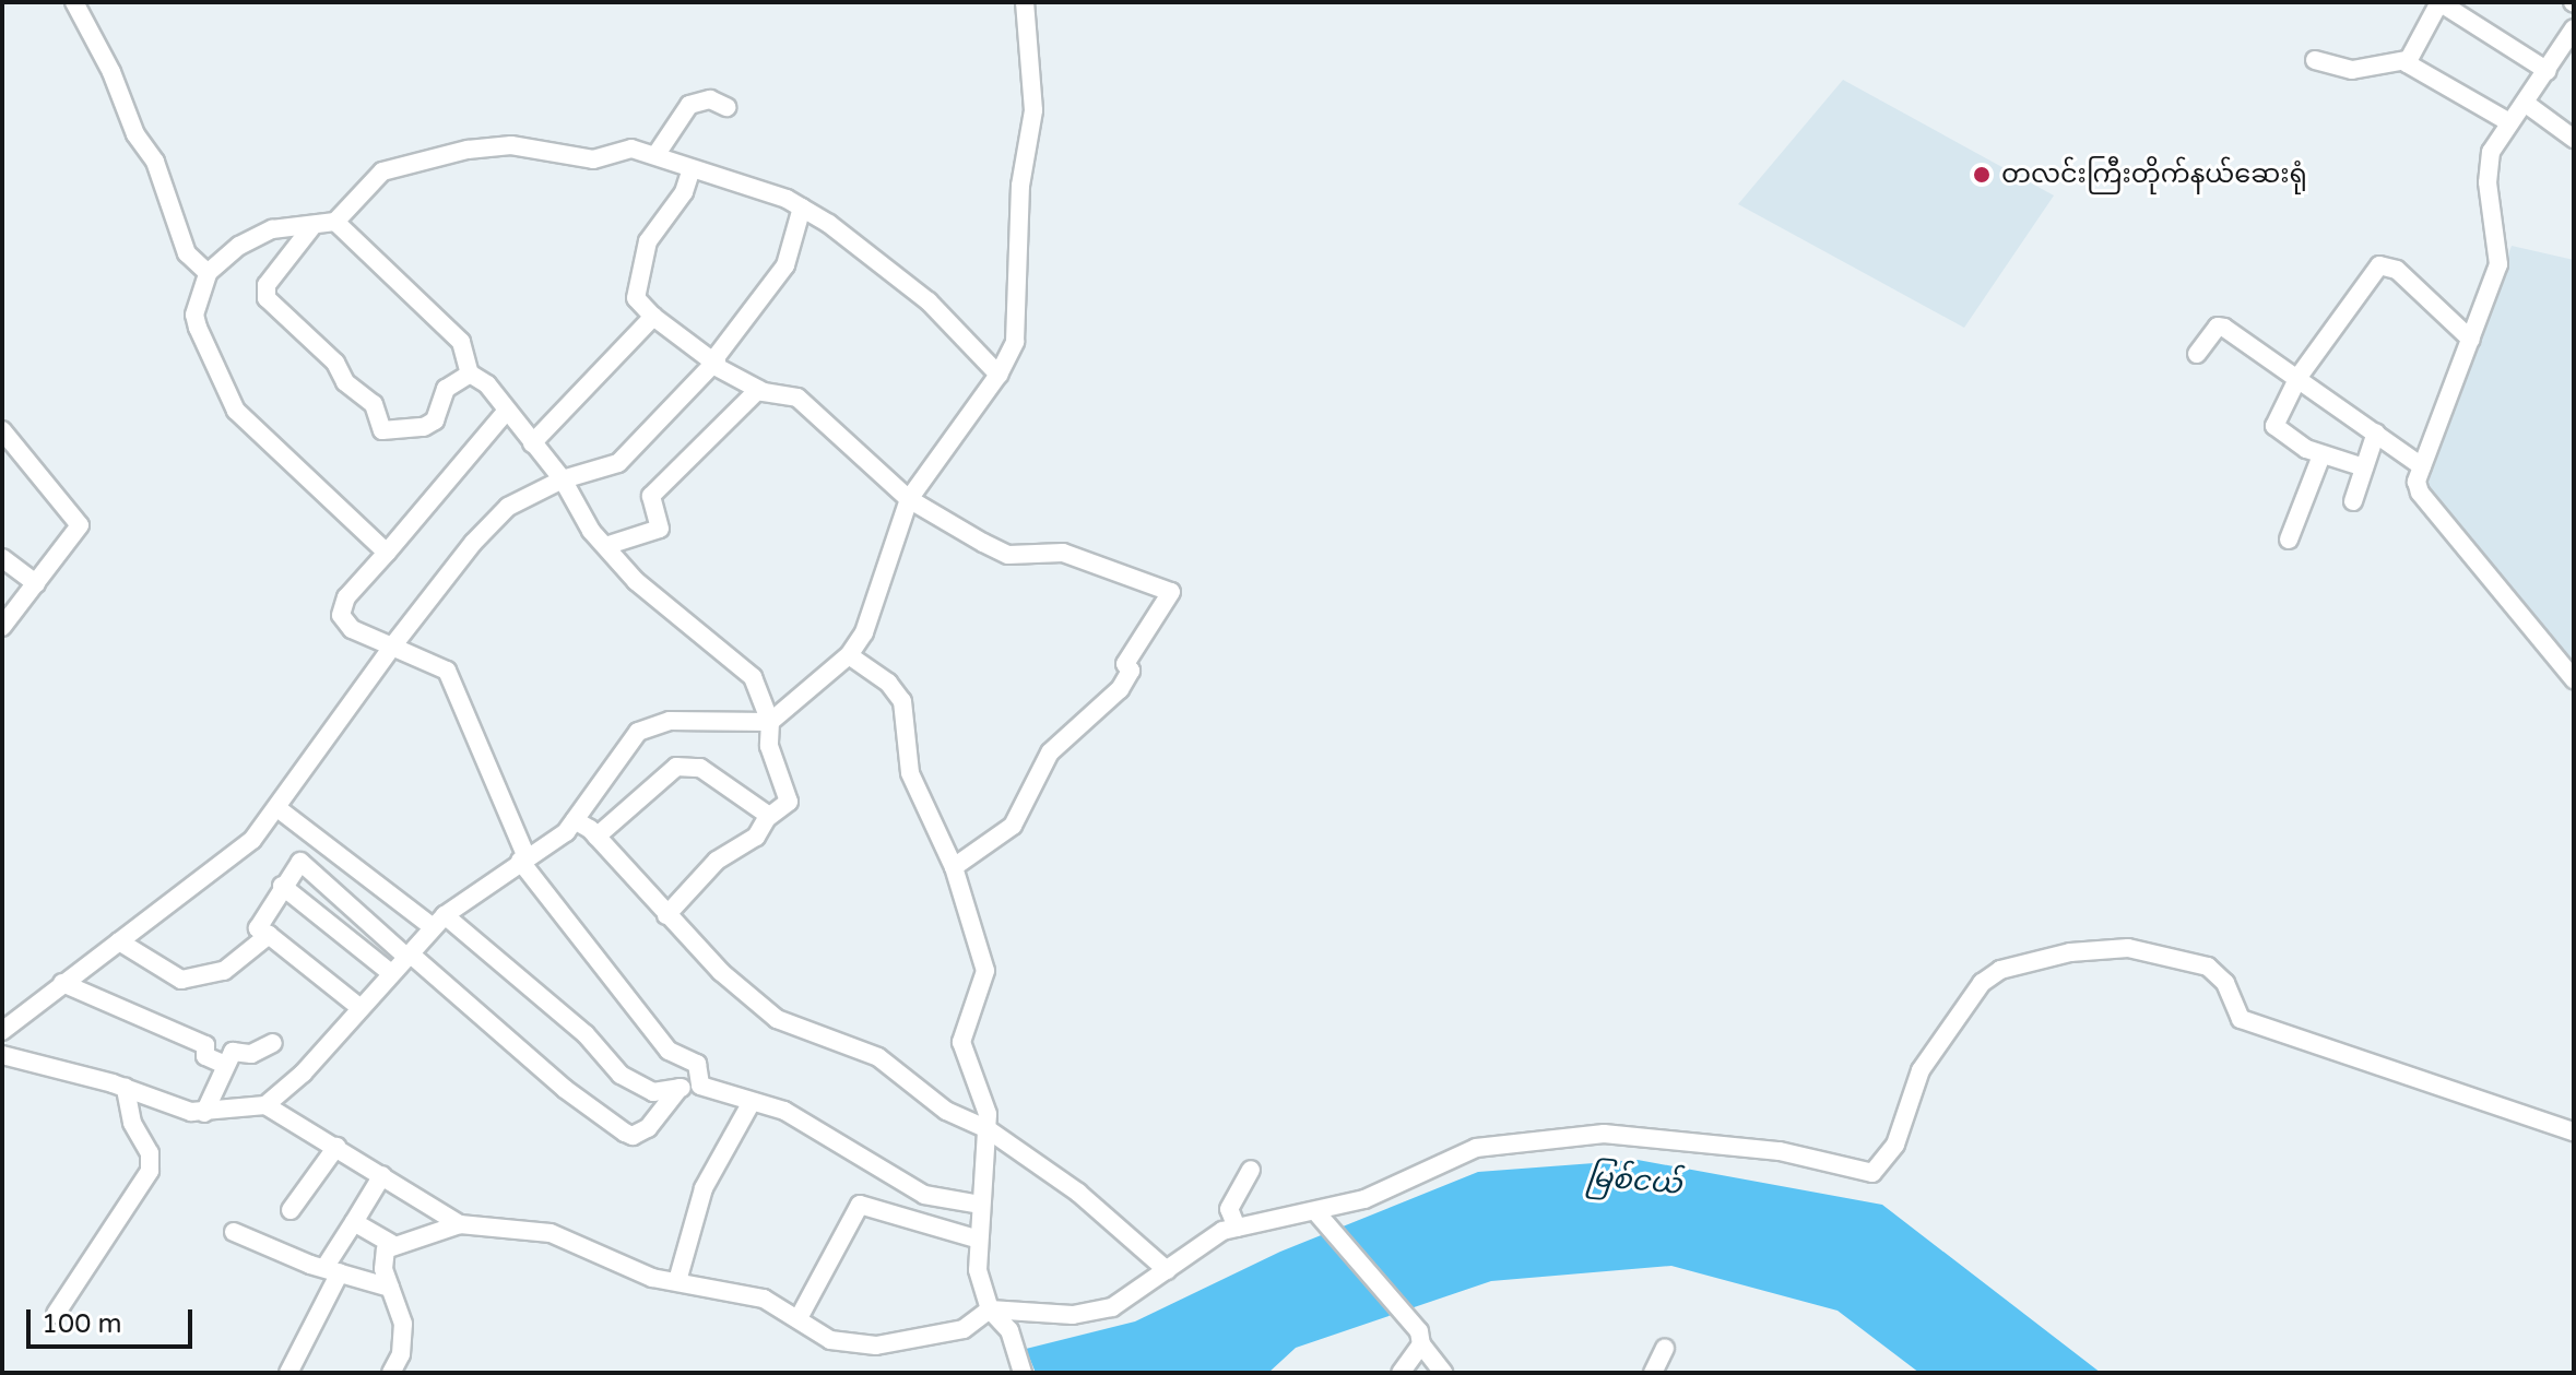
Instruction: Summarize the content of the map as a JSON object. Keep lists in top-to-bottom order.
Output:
{
  "water": ["မြစ်ငယ်"],
  "places": ["တလင်းကြီးတိုက်နယ်ဆေးရုံ"],
  "scale_bar": "100 m"
}
